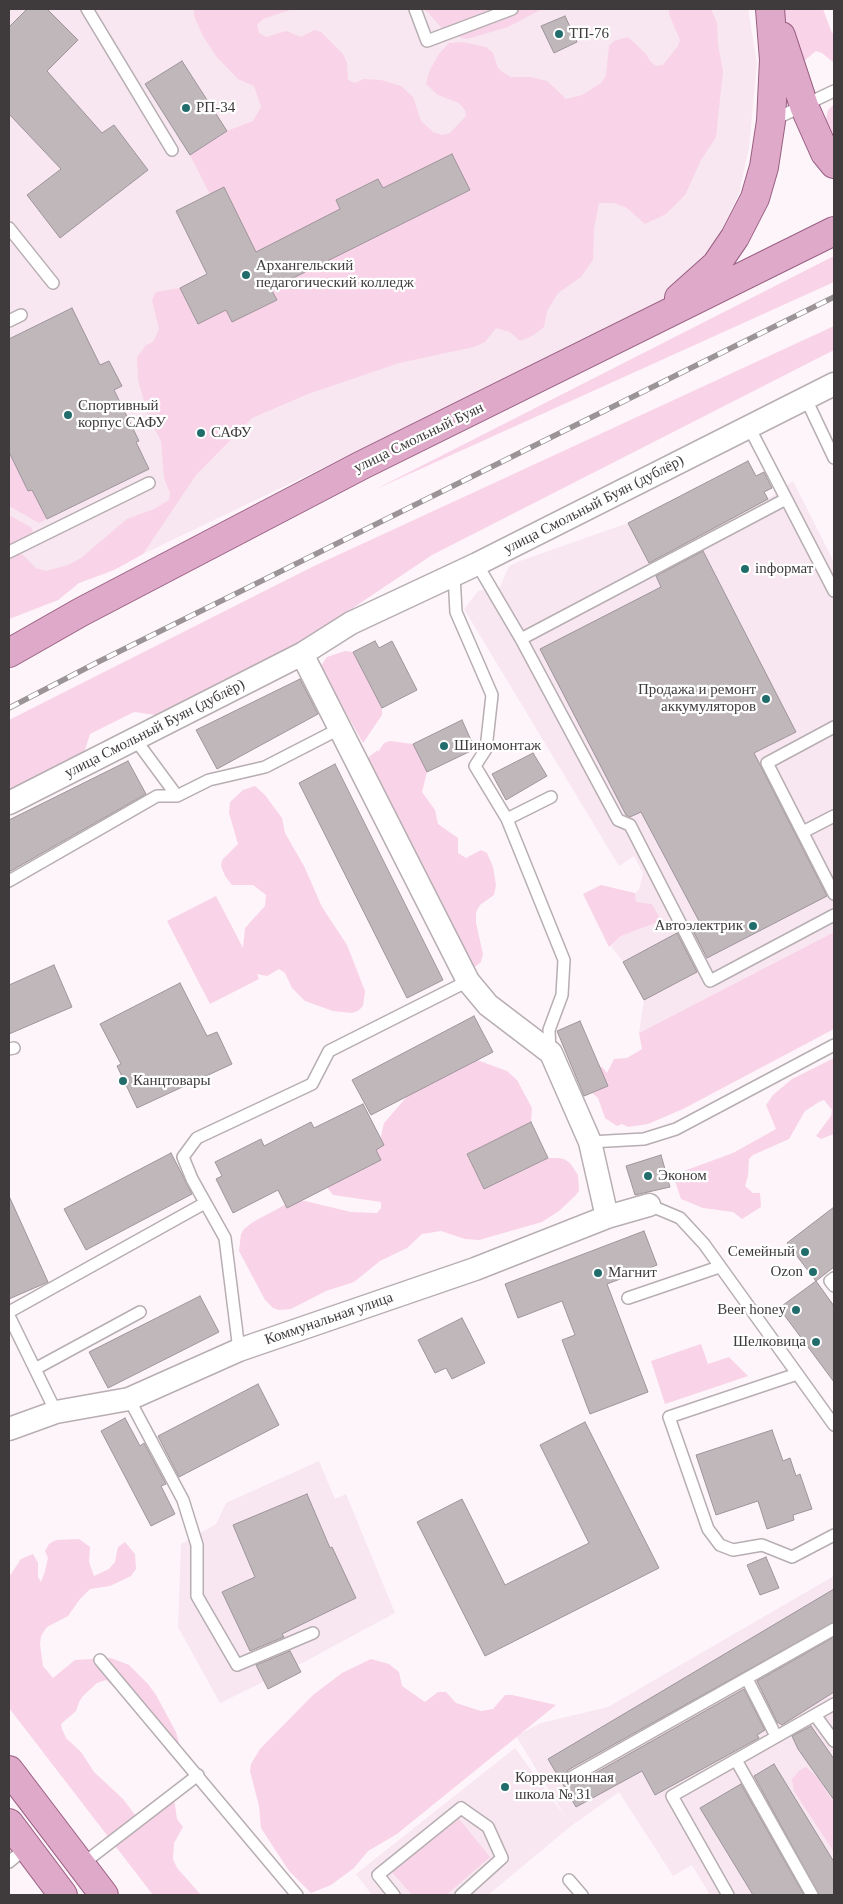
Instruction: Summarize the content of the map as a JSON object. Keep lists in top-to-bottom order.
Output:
{
  "streets": {
    "main road": ["улица Смольный Буян"],
    "street": ["улица Смольный Буян (дублёр)", "Коммунальная улица"]
  },
  "places": [
    "ТП-76",
    "РП-34",
    "Архангельский педагогический колледж",
    "Спортивный корпус САФУ",
    "САФУ",
    "inформат",
    "Продажа и ремонт аккумуляторов",
    "Шиномонтаж",
    "Автоэлектрик",
    "Канцтовары",
    "Эконом",
    "Семейный",
    "Ozon",
    "Магнит",
    "Beer honey",
    "Шелковица",
    "Коррекционная школа № 31"
  ]
}
